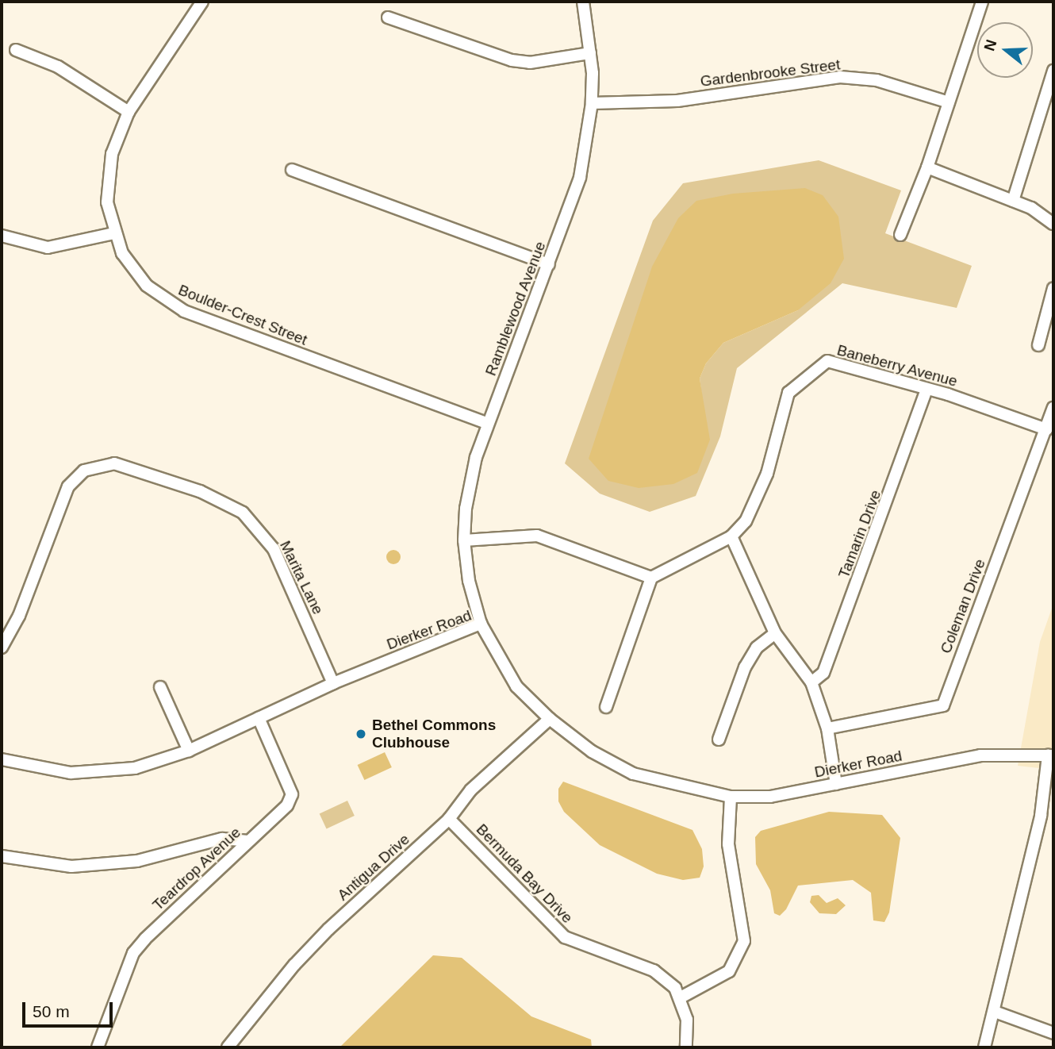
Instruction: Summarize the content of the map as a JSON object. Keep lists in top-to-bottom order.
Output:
{
  "streets": {
    "street": [
      "Gardenbrooke Street",
      "Ramblewood Avenue",
      "Boulder-Crest Street",
      "Baneberry Avenue",
      "Tamarin Drive",
      "Marita Lane",
      "Coleman Drive",
      "Dierker Road",
      "Antigua Drive",
      "Teardrop Avenue",
      "Bermuda Bay Drive"
    ]
  },
  "crossings": [
    ["Gardenbrooke Street", "Ramblewood Avenue"],
    ["Ramblewood Avenue", "Boulder-Crest Street"],
    ["Ramblewood Avenue", "Dierker Road"],
    ["Baneberry Avenue", "Tamarin Drive"],
    ["Baneberry Avenue", "Coleman Drive"],
    ["Marita Lane", "Dierker Road"],
    ["Dierker Road", "Antigua Drive"],
    ["Dierker Road", "Teardrop Avenue"],
    ["Antigua Drive", "Bermuda Bay Drive"]
  ],
  "places": ["Bethel Commons Clubhouse"],
  "scale_bar": "50 m",
  "north": "left"
}
